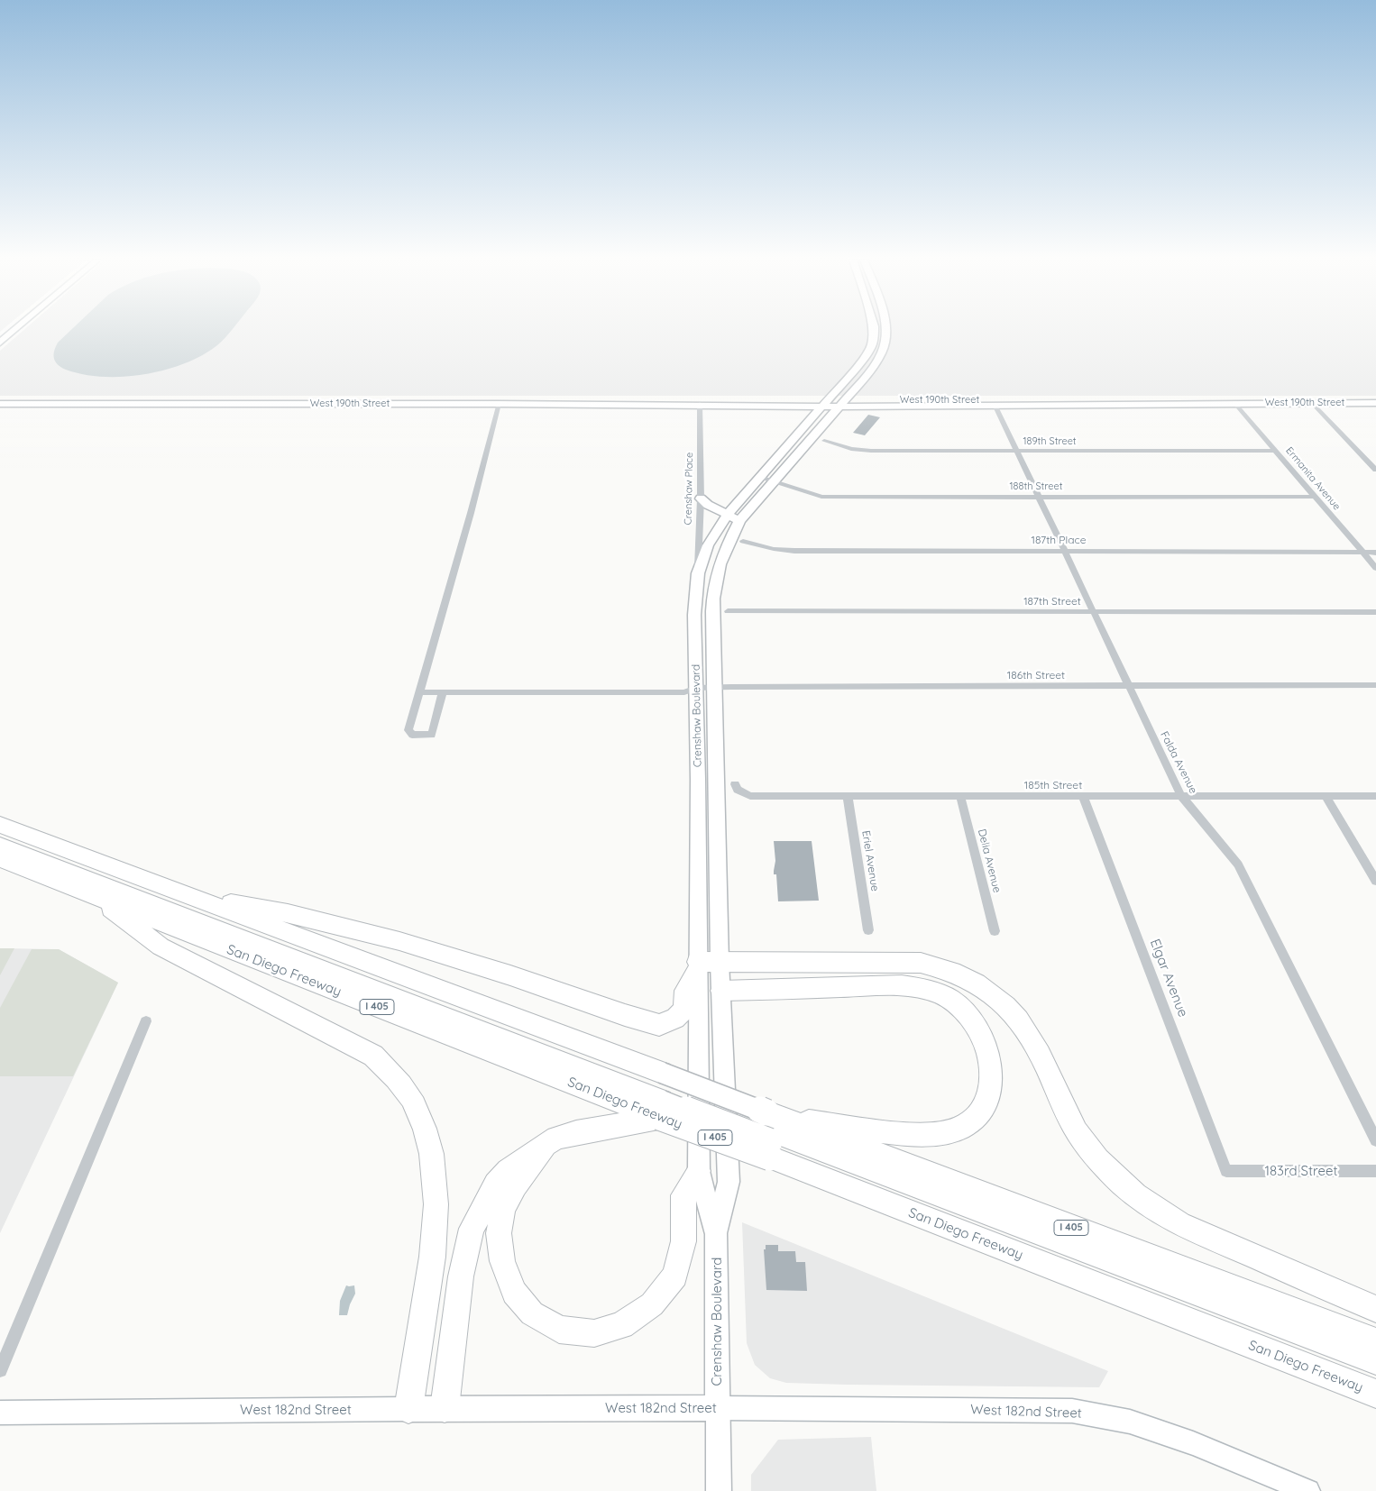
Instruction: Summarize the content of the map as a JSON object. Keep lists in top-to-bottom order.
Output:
{
  "streets": {
    "highway": ["San Diego Freeway", "I 405"],
    "main road": ["West 190th Street", "Crenshaw Boulevard", "West 182nd Street"],
    "street": [
      "189th Street",
      "Ermanita Avenue",
      "188th Street",
      "Crenshaw Place",
      "187th Place",
      "187th Street",
      "186th Street",
      "Falda Avenue",
      "185th Street",
      "Eriel Avenue",
      "Delia Avenue",
      "Elgar Avenue",
      "183rd Street"
    ]
  },
  "crossings": [
    ["West 190th Street", "Ermanita Avenue"],
    ["West 190th Street", "Crenshaw Place"],
    ["West 190th Street", "Crenshaw Boulevard"],
    ["West 190th Street", "Falda Avenue"],
    ["189th Street", "Ermanita Avenue"],
    ["189th Street", "Falda Avenue"],
    ["Ermanita Avenue", "188th Street"],
    ["Ermanita Avenue", "187th Place"],
    ["188th Street", "Crenshaw Boulevard"],
    ["188th Street", "Falda Avenue"],
    ["Crenshaw Place", "Crenshaw Boulevard"],
    ["187th Place", "Falda Avenue"],
    ["187th Street", "Falda Avenue"],
    ["186th Street", "Crenshaw Boulevard"],
    ["186th Street", "Falda Avenue"],
    ["Crenshaw Boulevard", "West 182nd Street"],
    ["Falda Avenue", "185th Street"],
    ["185th Street", "Eriel Avenue"],
    ["185th Street", "Delia Avenue"],
    ["185th Street", "Elgar Avenue"],
    ["Elgar Avenue", "183rd Street"]
  ]
}
